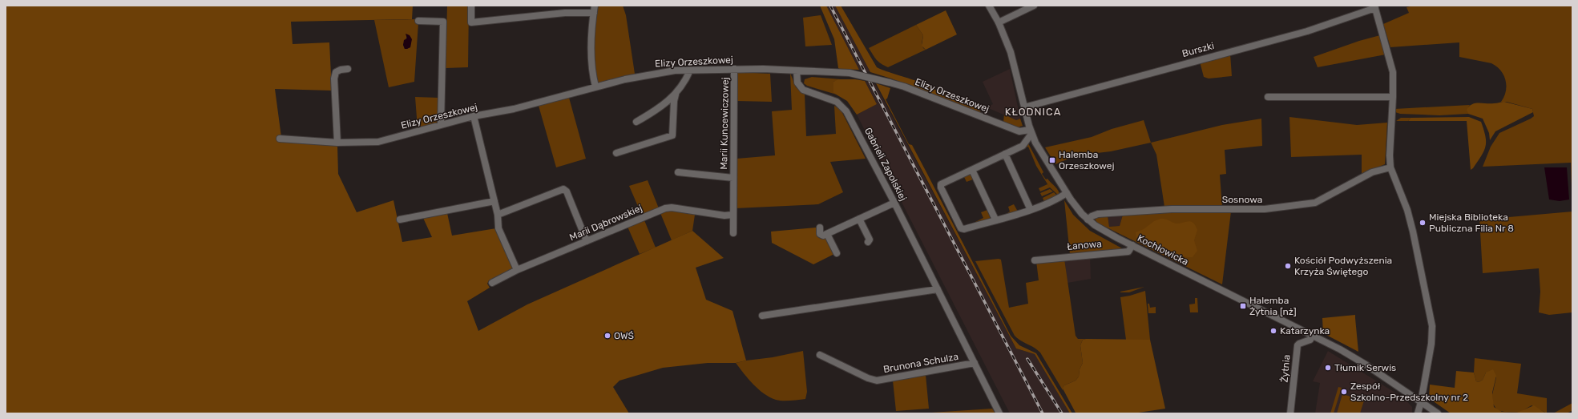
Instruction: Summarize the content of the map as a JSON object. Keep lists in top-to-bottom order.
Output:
{
  "streets": {
    "street": [
      "Burszki",
      "Elizy Orzeszkowej",
      "Marii Kuncewiczowej",
      "Gabrieli Zapolskiej",
      "Sosnowa",
      "Marii Dąbrowskiej",
      "Łanowa",
      "Kochłowicka",
      "Brunona Schulza",
      "Żytnia"
    ]
  },
  "crossings": [
    ["Burszki", "Kochłowicka"],
    ["Elizy Orzeszkowej", "Marii Kuncewiczowej"],
    ["Elizy Orzeszkowej", "Gabrieli Zapolskiej"],
    ["Elizy Orzeszkowej", "Kochłowicka"],
    ["Marii Kuncewiczowej", "Marii Dąbrowskiej"],
    ["Gabrieli Zapolskiej", "Brunona Schulza"],
    ["Sosnowa", "Kochłowicka"],
    ["Łanowa", "Kochłowicka"],
    ["Kochłowicka", "Żytnia"]
  ],
  "districts": ["KŁODNICA"],
  "places": {
    "transit": ["Halemba Orzeszkowej", "Halemba Żytnia [nż]"],
    "other": [
      "Miejska Biblioteka Publiczna Filia Nr 8",
      "Kościół Podwyższenia Krzyża Świętego",
      "Katarzynka",
      "OWŚ",
      "Tłumik Serwis",
      "Zespół Szkolno-Przedszkolny nr 2"
    ]
  }
}
